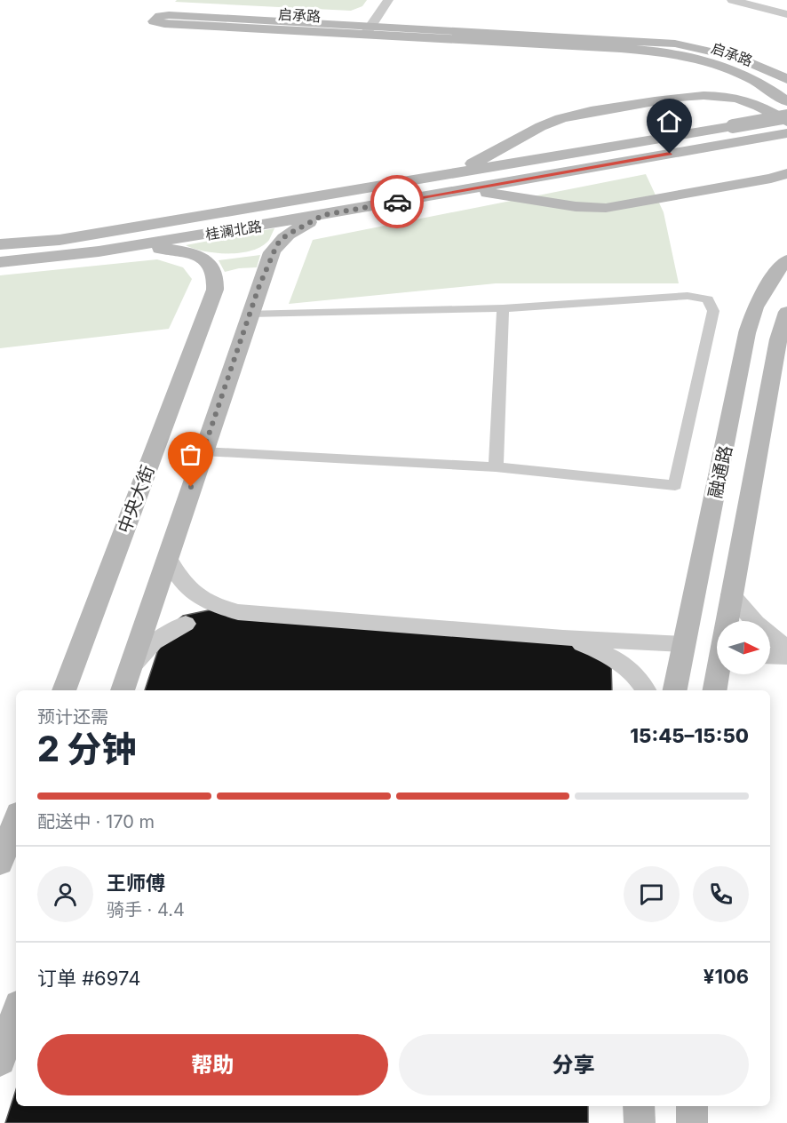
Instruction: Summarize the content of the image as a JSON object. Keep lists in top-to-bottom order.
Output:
{
  "streets": {
    "main road": [
      "启承路",
      "桂澜北路",
      "融通路",
      "中央大街"
    ]
  },
  "crossings": [
    ["桂澜北路", "中央大街"]
  ],
  "north": "right",
  "page": {
    "heading": ["2 分钟", "预计还需", "15:45–15:50"],
    "panel": [
      "王师傅",
      "骑手 · 4.4",
      "订单 #6974",
      "¥106"
    ],
    "bar": "配送中 · 170 m",
    "buttons": ["帮助", "分享"]
  }
}
